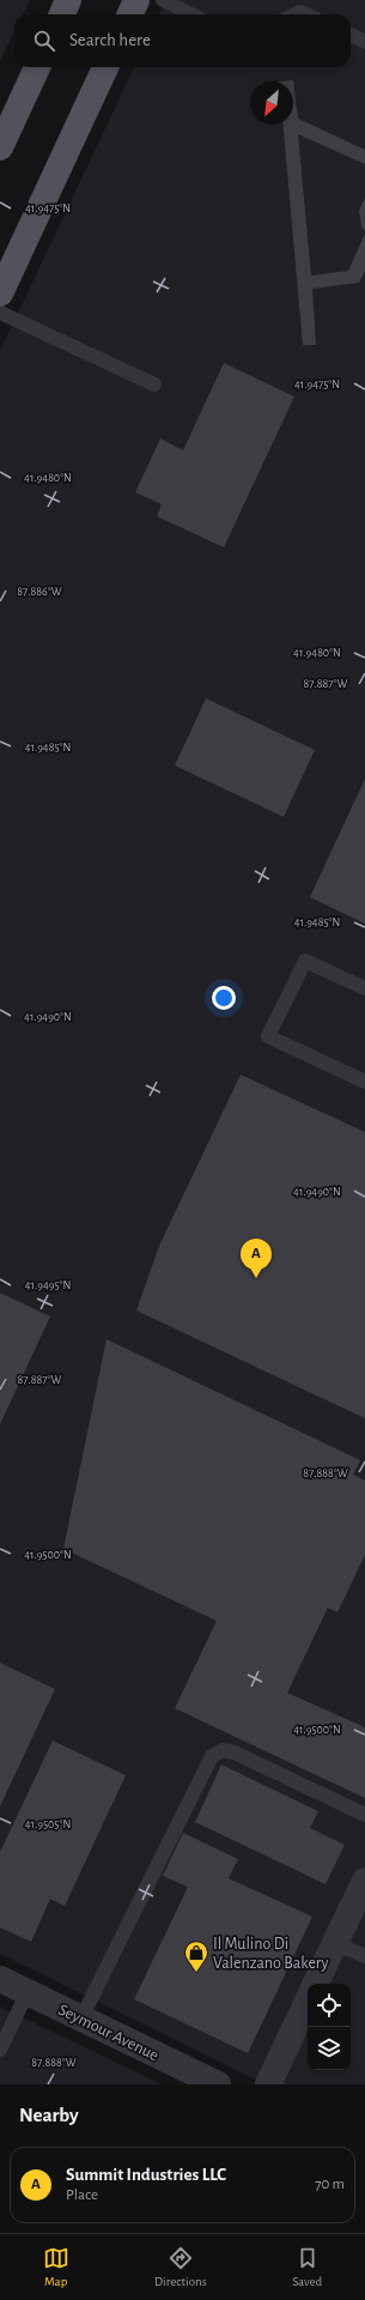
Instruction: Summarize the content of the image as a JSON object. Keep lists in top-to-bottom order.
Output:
{
  "streets": {
    "street": ["Seymour Avenue"]
  },
  "places": {
    "shop": ["Il Mulino Di Valenzano Bakery"]
  },
  "north": "bottom left",
  "page": {
    "search": "Search here",
    "pins": "A",
    "heading": "Nearby",
    "list": [
      {
        "mark": "A",
        "name": "Summit Industries LLC",
        "note": "Place",
        "value": "70 m"
      }
    ],
    "nav": ["Map", "Directions", "Saved"]
  },
  "coordinates": [
    "41.9475°N",
    "41.9480°N",
    "87.886°W",
    "87.887°W",
    "41.9485°N",
    "41.9490°N",
    "41.9495°N",
    "87.888°W",
    "41.9500°N",
    "41.9505°N"
  ]
}
